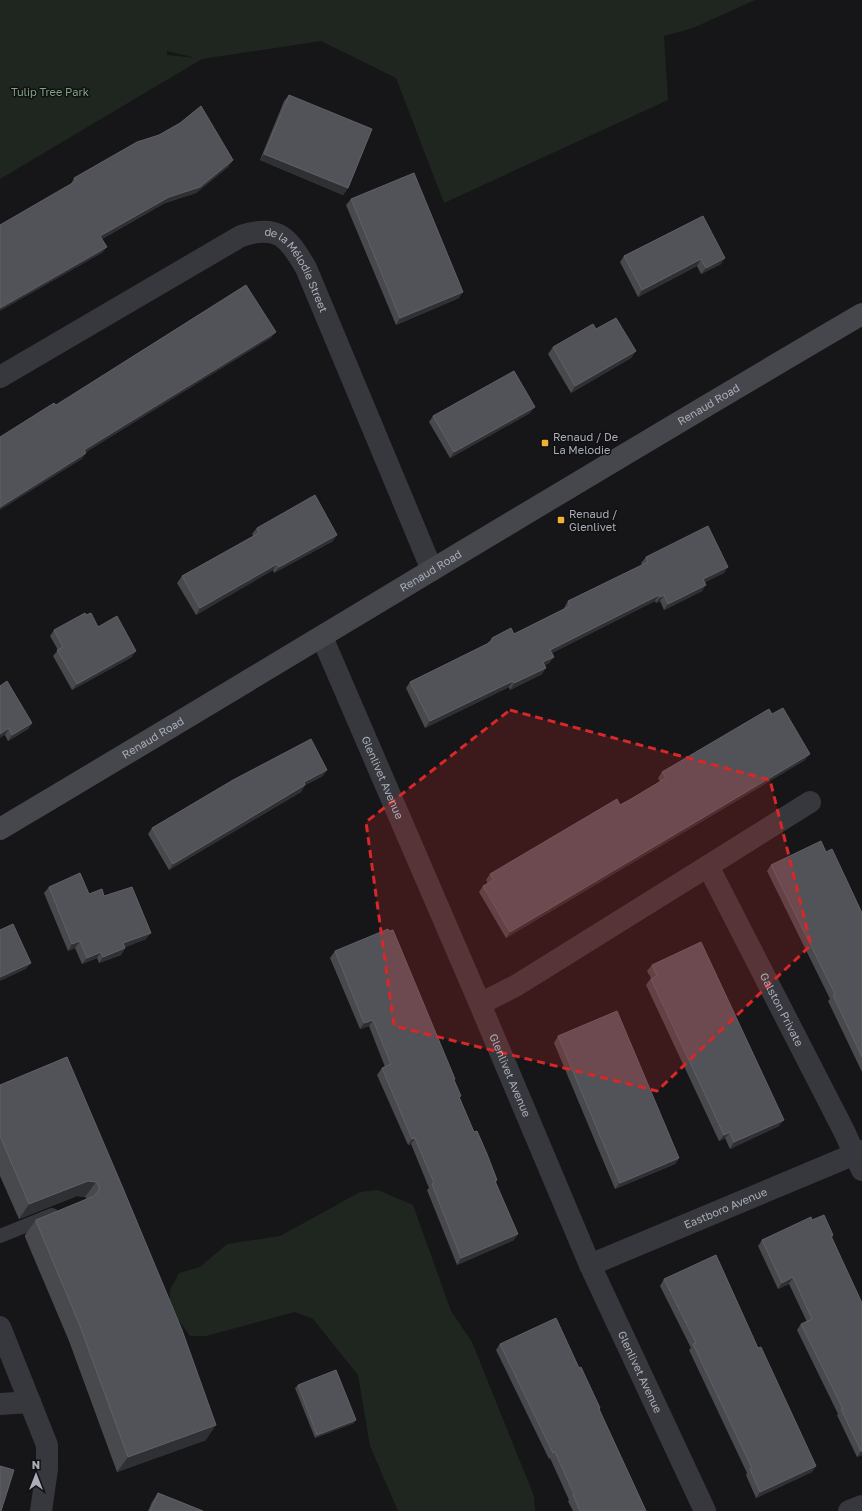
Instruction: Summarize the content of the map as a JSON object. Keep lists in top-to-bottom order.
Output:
{
  "streets": {
    "street": [
      "de la Mélodie Street",
      "Renaud Road",
      "Glenlivet Avenue",
      "Galston Private",
      "Eastboro Avenue"
    ]
  },
  "crossings": [
    ["de la Mélodie Street", "Renaud Road"],
    ["Renaud Road", "Glenlivet Avenue"],
    ["Glenlivet Avenue", "Eastboro Avenue"],
    ["Galston Private", "Eastboro Avenue"]
  ],
  "parks": ["Tulip Tree Park"],
  "places": {
    "transit": ["Renaud / De La Melodie", "Renaud / Glenlivet"]
  },
  "north": "top"
}
